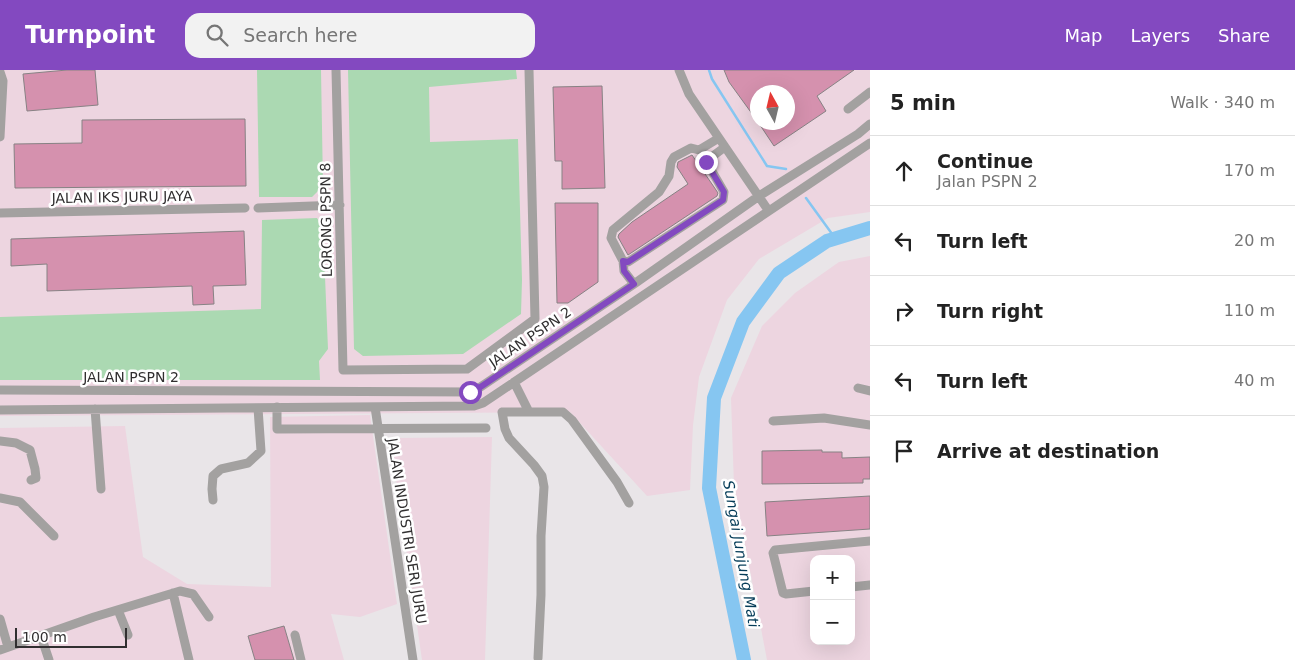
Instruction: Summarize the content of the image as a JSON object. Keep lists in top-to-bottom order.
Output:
{
  "streets": {
    "street": [
      "JALAN IKS JURU JAYA",
      "LORONG PSPN 8",
      "JALAN PSPN 2",
      "JALAN INDUSTRI SERI JURU"
    ]
  },
  "crossings": [
    ["JALAN PSPN 2", "JALAN INDUSTRI SERI JURU"]
  ],
  "water": ["Sungai Junjung Mati"],
  "scale_bar": "100 m",
  "north": "top",
  "page": {
    "header": "Turnpoint",
    "search": "Search here",
    "nav": ["Map", "Layers", "Share"],
    "heading": ["5 min", "Walk · 340 m"],
    "list": [
      ["Continue", "Jalan PSPN 2", "170 m"],
      ["Turn left", "20 m"],
      ["Turn right", "110 m"],
      ["Turn left", "40 m"],
      "Arrive at destination"
    ],
    "map_buttons": ["+", "−"],
    "scale": "100 m"
  }
}
